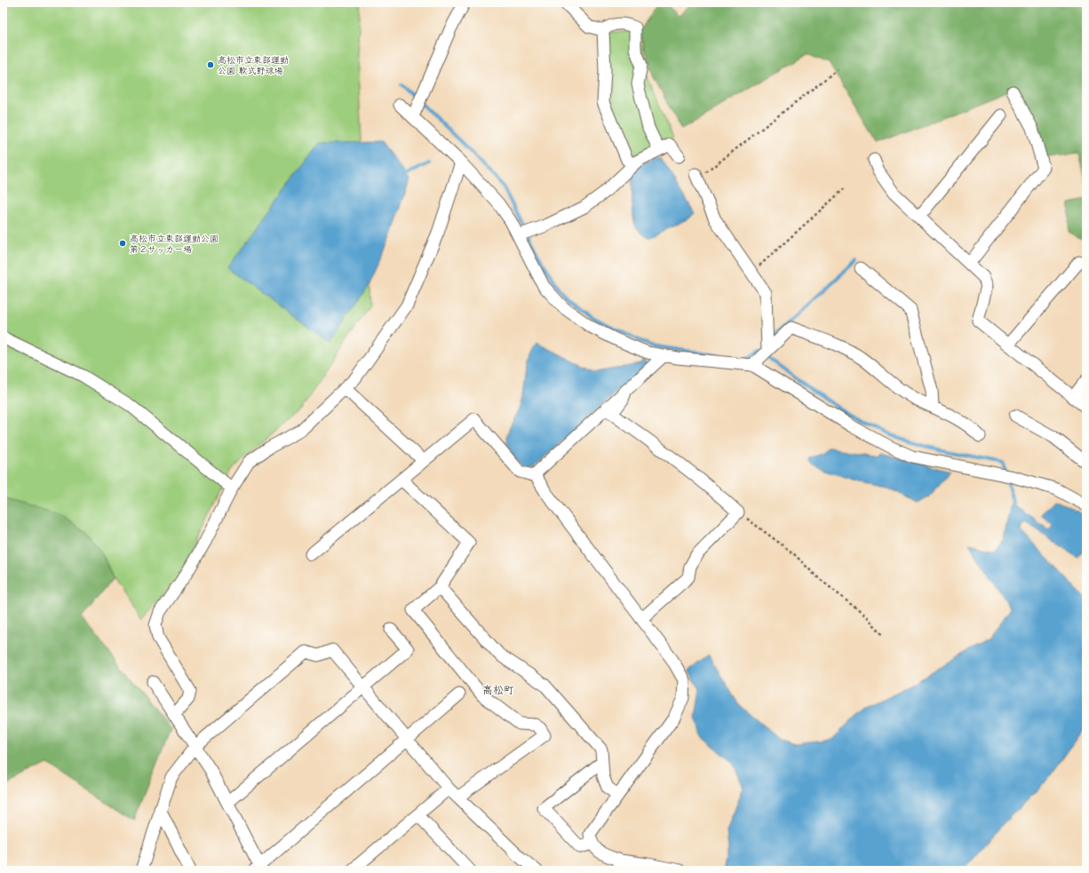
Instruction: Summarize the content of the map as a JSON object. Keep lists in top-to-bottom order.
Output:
{
  "districts": ["高松町"],
  "places": ["高松市立東部運動 公園 軟式野球場", "高松市立東部運動公園 第２サッカー場"]
}
